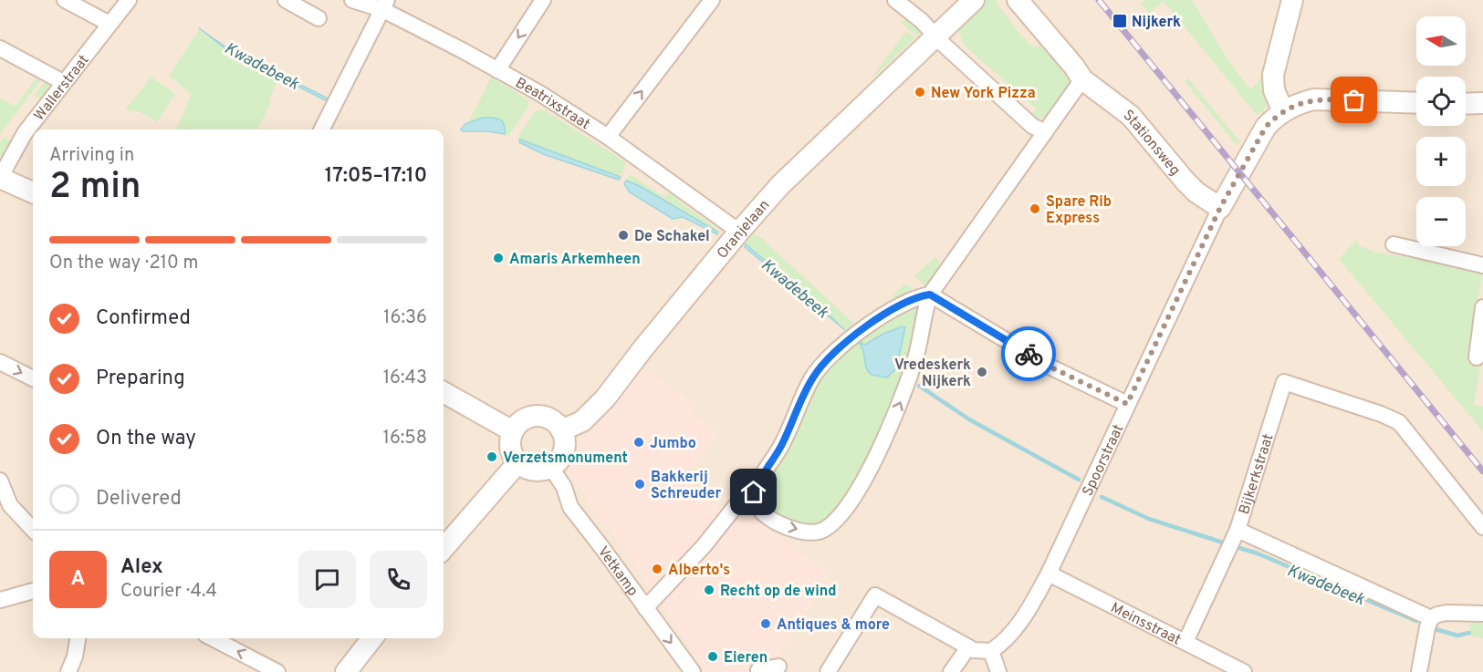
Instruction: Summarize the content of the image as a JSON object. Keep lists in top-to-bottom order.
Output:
{
  "streets": {
    "street": [
      "Wallerstraat",
      "Beatrixstraat",
      "Stationsweg",
      "Oranjelaan",
      "Spoorstraat",
      "Bijkerkstraat",
      "Vetkamp",
      "Meinsstraat"
    ]
  },
  "crossings": [
    ["Beatrixstraat", "Oranjelaan"],
    ["Stationsweg", "Spoorstraat"],
    ["Oranjelaan", "Vetkamp"],
    ["Spoorstraat", "Meinsstraat"],
    ["Bijkerkstraat", "Meinsstraat"]
  ],
  "water": ["Kwadebeek"],
  "places": {
    "transit": ["Nijkerk"],
    "other": [
      "New York Pizza",
      "Spare Rib Express",
      "De Schakel",
      "Amaris Arkemheen",
      "Vredeskerk Nijkerk",
      "Jumbo",
      "Verzetsmonument",
      "Bakkerij Schreuder",
      "Alberto's",
      "Recht op de wind",
      "Antiques & more",
      "Eieren"
    ]
  },
  "north": "left",
  "page": {
    "map_buttons": ["+", "−"],
    "heading": ["2 min", "Arriving in", "17:05–17:10"],
    "panel": ["Alex", "Courier · 4.4"],
    "bar": "On the way · 210 m",
    "list": [
      ["Confirmed", "16:36"],
      ["Preparing", "16:43"],
      ["On the way", "16:58"],
      "Delivered"
    ],
    "round": "A"
  }
}
